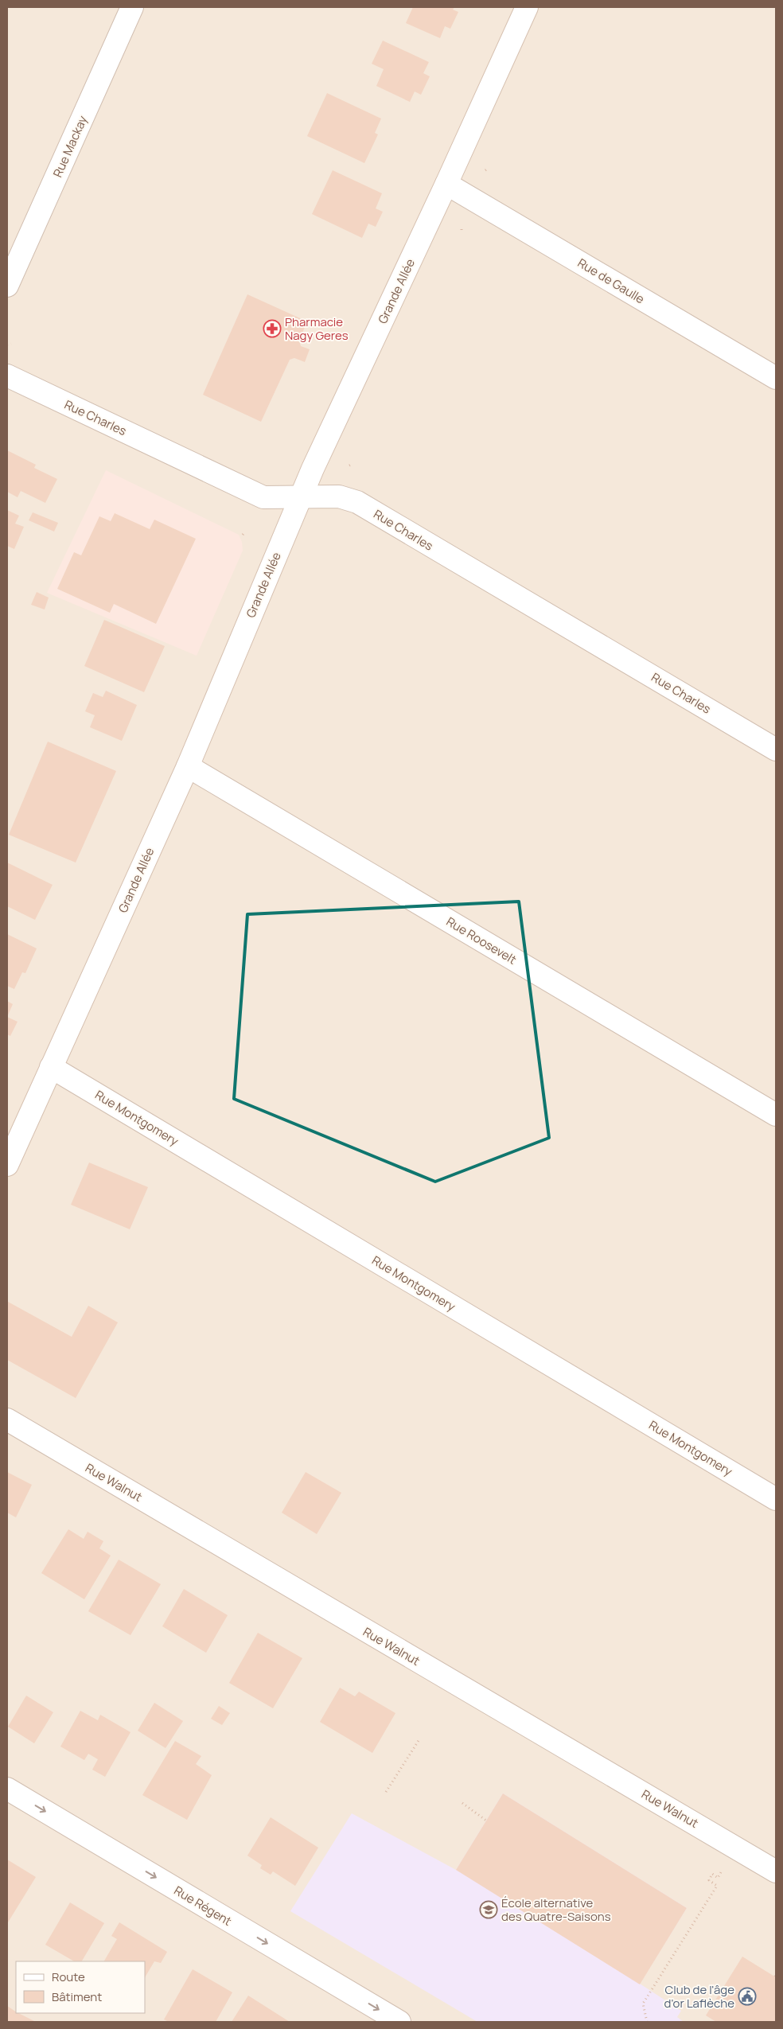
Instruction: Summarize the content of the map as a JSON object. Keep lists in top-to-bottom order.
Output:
{
  "streets": {
    "street": [
      "Rue Mackay",
      "Rue de Gaulle",
      "Grande Allée",
      "Rue Charles",
      "Rue Roosevelt",
      "Rue Montgomery",
      "Rue Walnut",
      "Rue Régent"
    ]
  },
  "crossings": [
    ["Rue de Gaulle", "Grande Allée"],
    ["Grande Allée", "Rue Charles"],
    ["Grande Allée", "Rue Roosevelt"],
    ["Grande Allée", "Rue Montgomery"]
  ],
  "one_way": ["Rue Régent"],
  "places": {
    "pharmacy": ["Pharmacie Nagy Geres"],
    "school or university": ["École alternative des Quatre-Saisons"],
    "public building": ["Club de l'âge d'or Laflèche"]
  },
  "legend": ["Route", "Bâtiment"]
}
